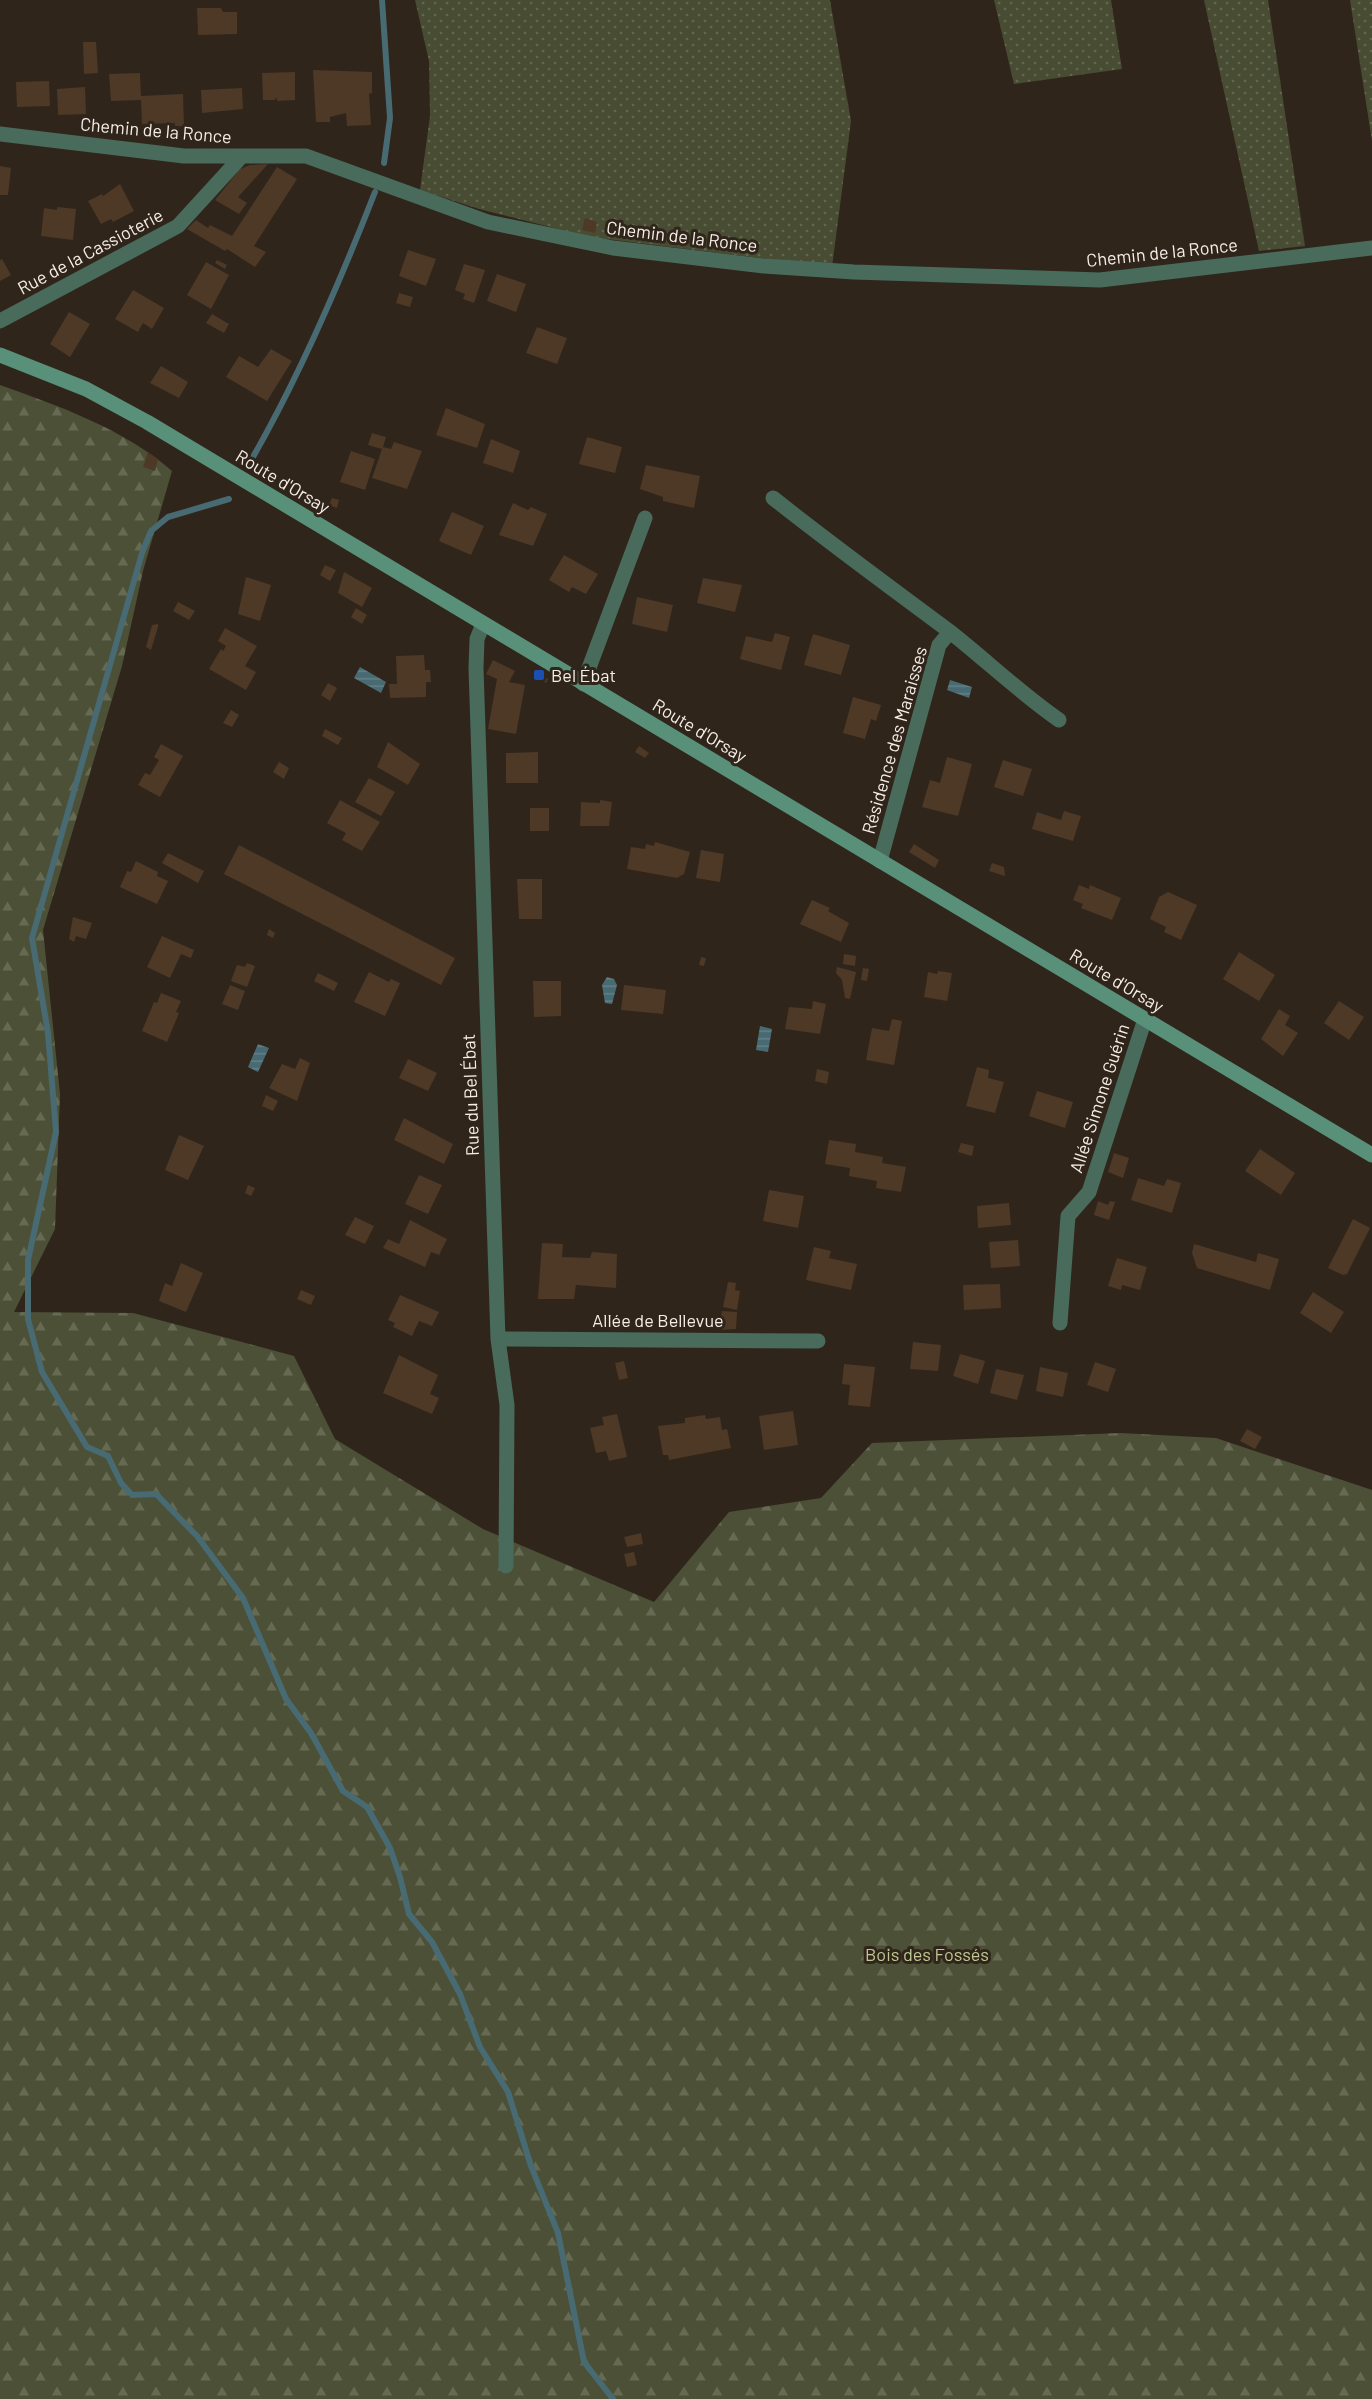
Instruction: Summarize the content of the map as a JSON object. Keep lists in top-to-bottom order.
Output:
{
  "streets": {
    "main road": ["Route d'Orsay"],
    "street": [
      "Chemin de la Ronce",
      "Rue de la Cassioterie",
      "Résidence des Maraisses",
      "Rue du Bel Ébat",
      "Allée Simone Guérin",
      "Allée de Bellevue"
    ]
  },
  "crossings": [
    ["Chemin de la Ronce", "Rue de la Cassioterie"],
    ["Route d'Orsay", "Résidence des Maraisses"],
    ["Route d'Orsay", "Rue du Bel Ébat"],
    ["Route d'Orsay", "Allée Simone Guérin"],
    ["Rue du Bel Ébat", "Allée de Bellevue"]
  ],
  "parks": ["Bois des Fossés"],
  "places": {
    "transit": ["Bel Ébat"]
  }
}
